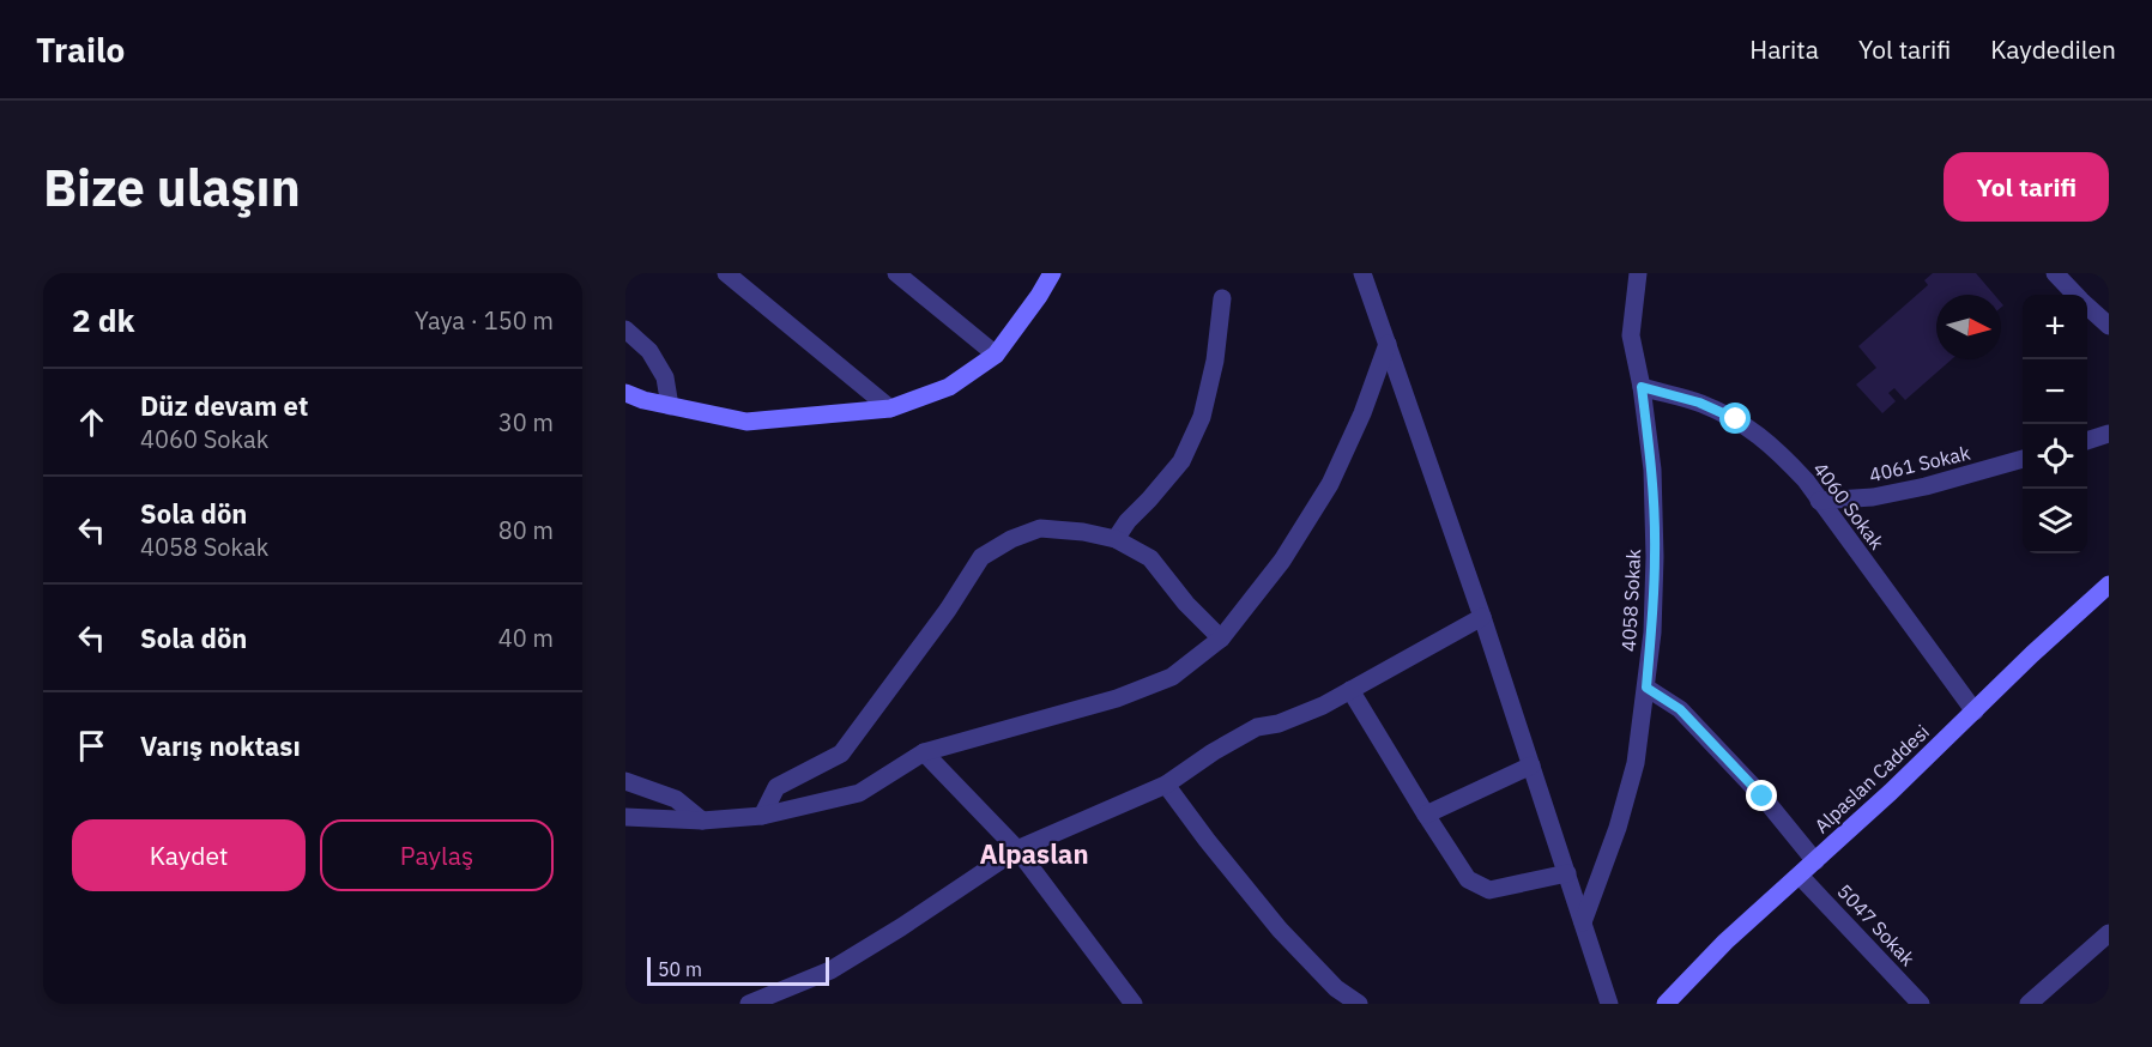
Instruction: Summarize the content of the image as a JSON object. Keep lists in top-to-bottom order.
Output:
{
  "streets": {
    "street": [
      "4061 Sokak",
      "4060 Sokak",
      "4058 Sokak",
      "Alpaslan Caddesi",
      "5047 Sokak"
    ]
  },
  "crossings": [
    ["4061 Sokak", "4060 Sokak"],
    ["4060 Sokak", "4058 Sokak"],
    ["4060 Sokak", "Alpaslan Caddesi"],
    ["Alpaslan Caddesi", "5047 Sokak"]
  ],
  "districts": ["Alpaslan"],
  "scale_bar": "50 m",
  "north": "right",
  "page": {
    "header": "Trailo",
    "nav": ["Harita", "Yol tarifi", "Kaydedilen"],
    "buttons": [
      "Yol tarifi",
      ["Kaydet", "Paylaş"]
    ],
    "title": "Bize ulaşın",
    "heading": ["2 dk", "Yaya · 150 m"],
    "map_buttons": ["+", "−"],
    "list": [
      ["Düz devam et", "4060 Sokak", "30 m"],
      ["Sola dön", "4058 Sokak", "80 m"],
      ["Sola dön", "40 m"],
      "Varış noktası"
    ],
    "scale": "50 m"
  }
}
